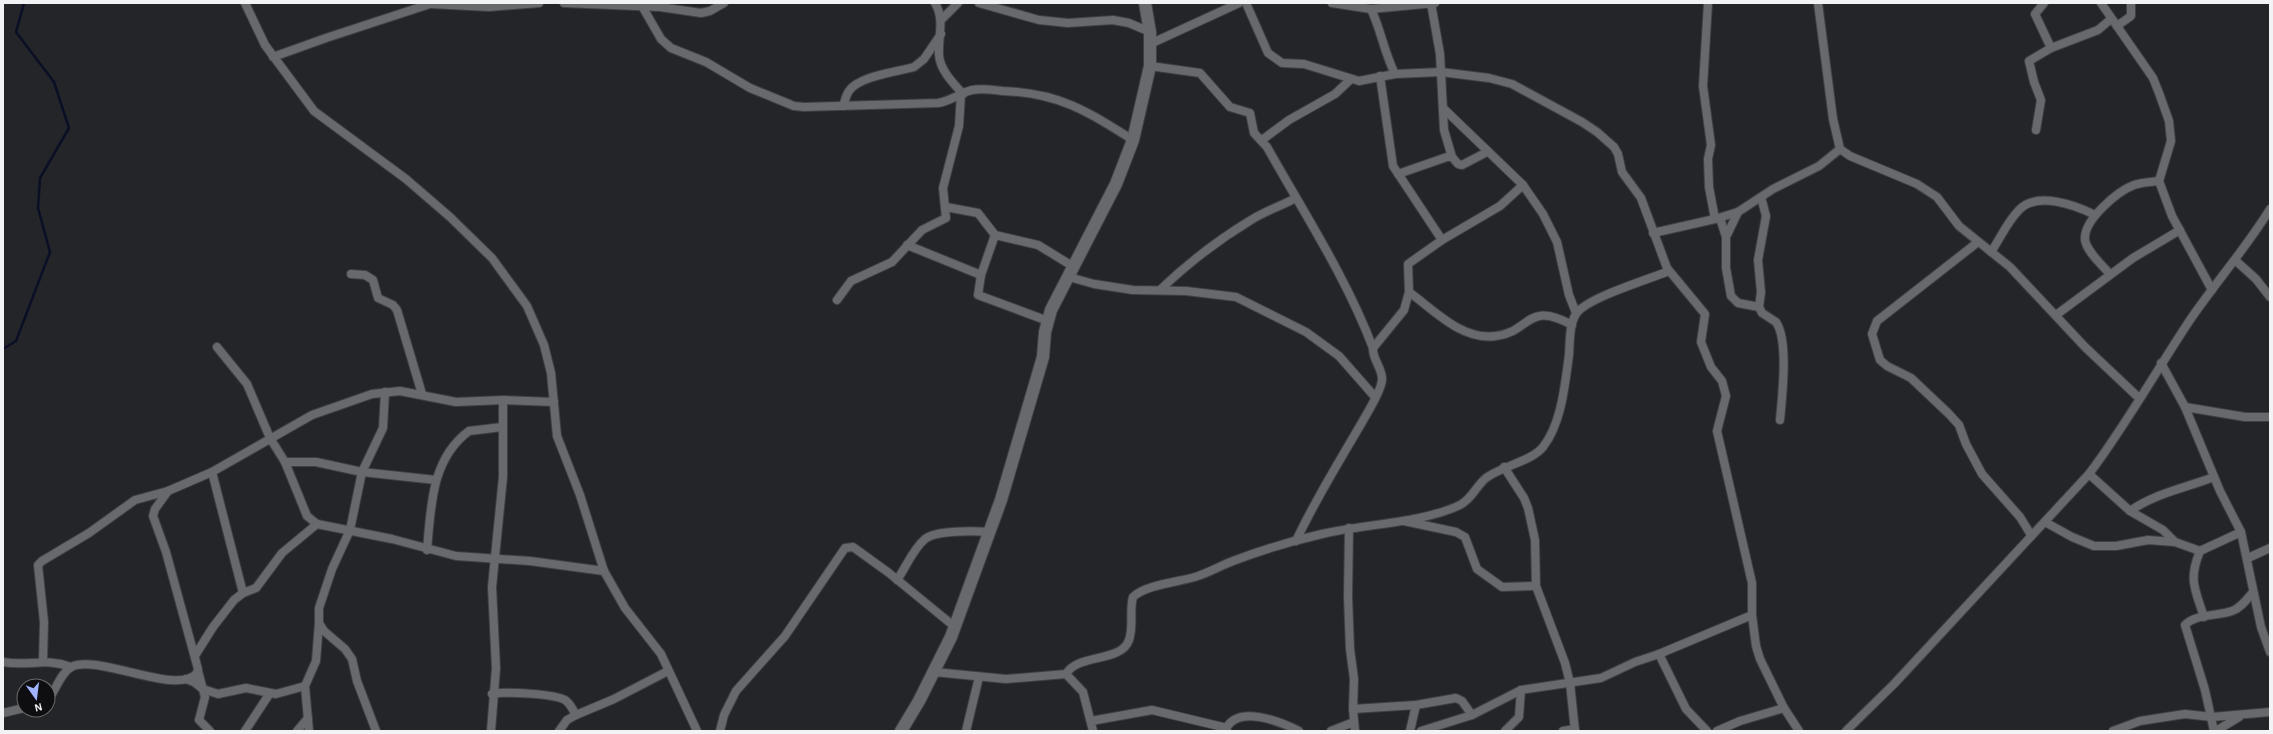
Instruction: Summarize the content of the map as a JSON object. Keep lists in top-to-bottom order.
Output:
{
  "north": "bottom"
}
